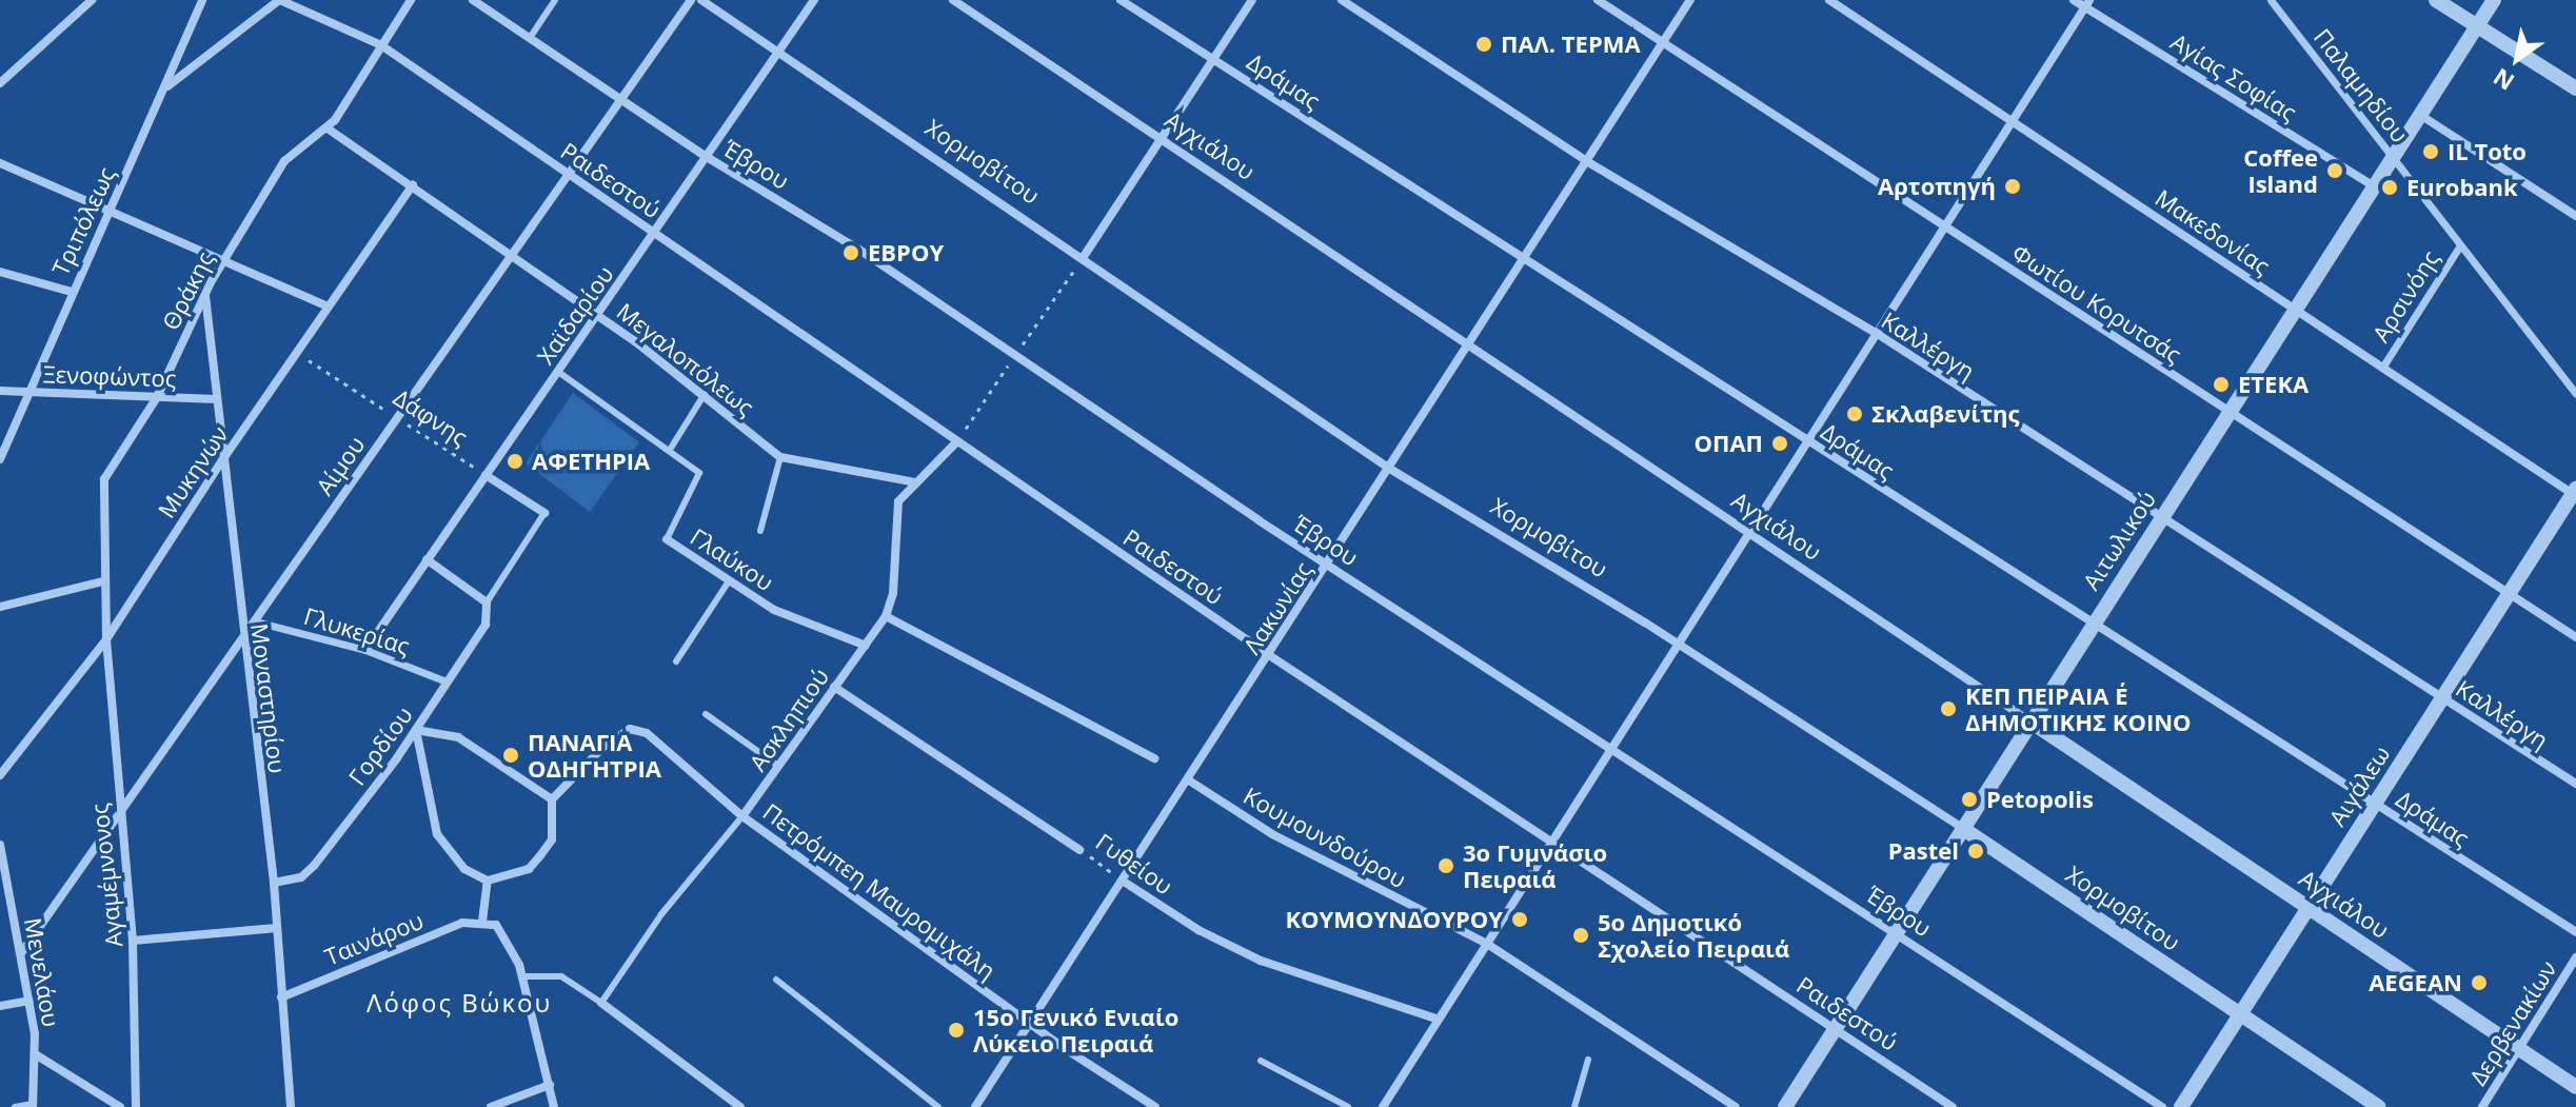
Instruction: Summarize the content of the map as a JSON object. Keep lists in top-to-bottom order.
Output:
{
  "streets": {
    "street": [
      "Αγίας Σοφίας",
      "Δράμας",
      "Παλαμηδίου",
      "Αγχιάλου",
      "Χορμοβίτου",
      "Έβρου",
      "Ραιδεστού",
      "Τριπόλεως",
      "Μακεδονίας",
      "Θράκης",
      "Αρσινόης",
      "Φωτίου Κορυτσάς",
      "Χαϊδαρίου",
      "Καλλέργη",
      "Μεγαλοπόλεως",
      "Ξενοφώντος",
      "Αίμου",
      "Μυκηνών",
      "Αιτωλικού",
      "Γλαύκου",
      "Λακωνίας",
      "Γλυκερίας",
      "Μοναστηρίου",
      "Ασκληπιού",
      "Γορδίου",
      "Αιγάλεω",
      "Κουμουνδούρου",
      "Γυθείου",
      "Αγαμέμνονος",
      "Πετρόμπεη Μαυρομιχάλη",
      "Ταινάρου",
      "Μενελάου",
      "Δερβενακίων"
    ],
    "path": ["Δάφνης"]
  },
  "crossings": [
    ["Αγίας Σοφίας", "Αιτωλικού"],
    ["Δράμας", "Αιτωλικού"],
    ["Δράμας", "Λακωνίας"],
    ["Δράμας", "Αιγάλεω"],
    ["Παλαμηδίου", "Αρσινόης"],
    ["Παλαμηδίου", "Αιτωλικού"],
    ["Αγχιάλου", "Αιτωλικού"],
    ["Αγχιάλου", "Λακωνίας"],
    ["Αγχιάλου", "Αιγάλεω"],
    ["Αγχιάλου", "Δερβενακίων"],
    ["Χορμοβίτου", "Χαϊδαρίου"],
    ["Χορμοβίτου", "Αιτωλικού"],
    ["Χορμοβίτου", "Λακωνίας"],
    ["Χορμοβίτου", "Αιγάλεω"],
    ["Έβρου", "Χαϊδαρίου"],
    ["Έβρου", "Αίμου"],
    ["Έβρου", "Αιτωλικού"],
    ["Έβρου", "Λακωνίας"],
    ["Ραιδεστού", "Θράκης"],
    ["Ραιδεστού", "Χαϊδαρίου"],
    ["Ραιδεστού", "Αίμου"],
    ["Ραιδεστού", "Αιτωλικού"],
    ["Ραιδεστού", "Λακωνίας"],
    ["Ραιδεστού", "Ασκληπιού"],
    ["Τριπόλεως", "Ξενοφώντος"],
    ["Μακεδονίας", "Αρσινόης"],
    ["Μακεδονίας", "Αιτωλικού"],
    ["Μακεδονίας", "Αιγάλεω"],
    ["Θράκης", "Μεγαλοπόλεως"],
    ["Θράκης", "Ξενοφώντος"],
    ["Θράκης", "Μυκηνών"],
    ["Θράκης", "Μοναστηρίου"],
    ["Θράκης", "Αγαμέμνονος"],
    ["Φωτίου Κορυτσάς", "Αιτωλικού"],
    ["Φωτίου Κορυτσάς", "Λακωνίας"],
    ["Φωτίου Κορυτσάς", "Αιγάλεω"],
    ["Χαϊδαρίου", "Μεγαλοπόλεως"],
    ["Χαϊδαρίου", "Δάφνης"],
    ["Χαϊδαρίου", "Γλαύκου"],
    ["Χαϊδαρίου", "Γλυκερίας"],
    ["Καλλέργη", "Αιτωλικού"],
    ["Καλλέργη", "Λακωνίας"],
    ["Καλλέργη", "Αιγάλεω"],
    ["Μεγαλοπόλεως", "Αίμου"],
    ["Μεγαλοπόλεως", "Μυκηνών"],
    ["Μεγαλοπόλεως", "Ασκληπιού"],
    ["Ξενοφώντος", "Μοναστηρίου"],
    ["Δάφνης", "Αίμου"],
    ["Δάφνης", "Μυκηνών"],
    ["Αίμου", "Γλυκερίας"],
    ["Αίμου", "Μοναστηρίου"],
    ["Αίμου", "Αγαμέμνονος"],
    ["Αίμου", "Μενελάου"],
    ["Μυκηνών", "Μοναστηρίου"],
    ["Μυκηνών", "Αγαμέμνονος"],
    ["Γλαύκου", "Ασκληπιού"],
    ["Λακωνίας", "Κουμουνδούρου"],
    ["Λακωνίας", "Γυθείου"],
    ["Λακωνίας", "Πετρόμπεη Μαυρομιχάλη"],
    ["Γλυκερίας", "Γορδίου"],
    ["Μοναστηρίου", "Γορδίου"],
    ["Μοναστηρίου", "Ταινάρου"],
    ["Ασκληπιού", "Γυθείου"],
    ["Ασκληπιού", "Πετρόμπεη Μαυρομιχάλη"]
  ],
  "districts": ["Λόφος Βώκου"],
  "places": [
    "ΠΑΛ. ΤΕΡΜΑ",
    "IL Toto",
    "Coffee Island",
    "Αρτοπηγή",
    "Eurobank",
    "ΕΒΡΟΥ",
    "ΕΤΕΚΑ",
    "Σκλαβενίτης",
    "ΟΠΑΠ",
    "ΑΦΕΤΗΡΙΑ",
    "ΚΕΠ ΠΕΙΡΑΙΑ Ε΄ ΔΗΜΟΤΙΚΗΣ ΚΟΙΝΟ",
    "ΠΑΝΑΓΙΑ ΟΔΗΓΗΤΡΙΑ",
    "Petopolis",
    "Pastel",
    "3ο Γυμνάσιο Πειραιά",
    "ΚΟΥΜΟΥΝΔΟΥΡΟΥ",
    "5ο Δημοτικό Σχολείο Πειραιά",
    "AEGEAN",
    "15ο Γενικό Ενιαίο Λύκειο Πειραιά"
  ],
  "north": "bottom left"
}
